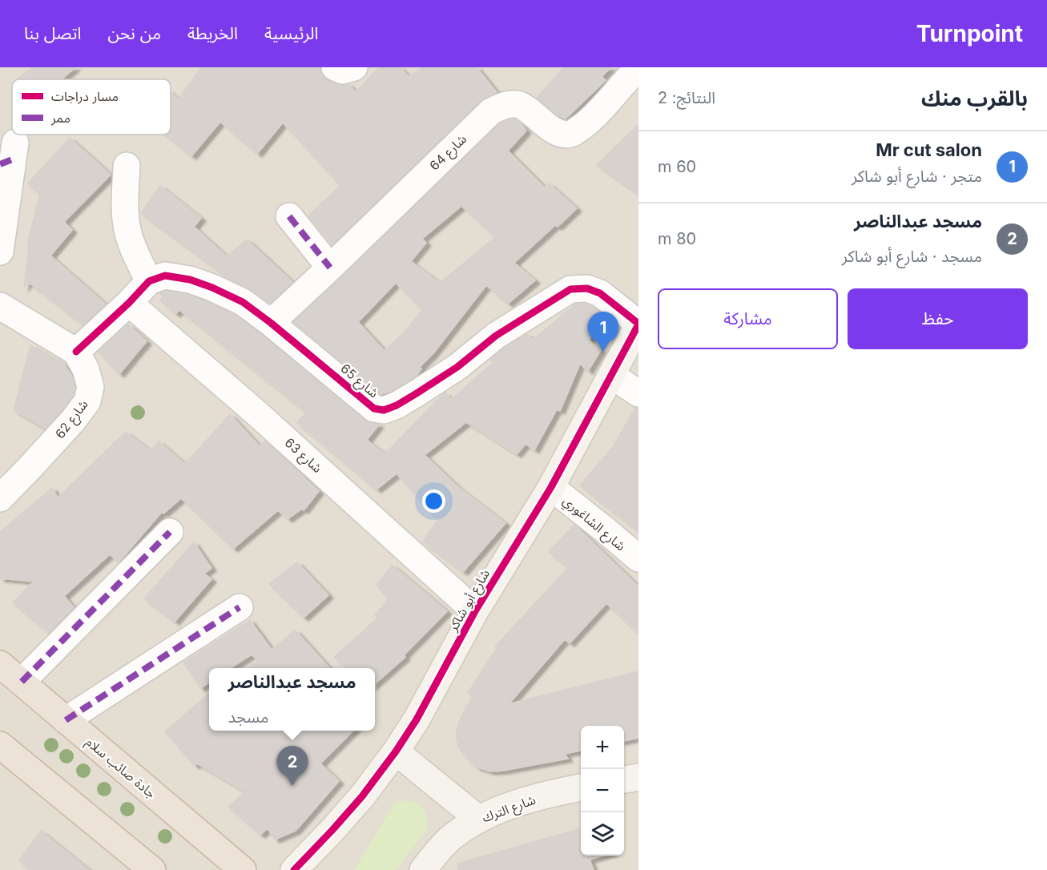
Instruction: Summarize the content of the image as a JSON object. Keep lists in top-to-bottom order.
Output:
{
  "streets": {
    "highway": ["جادة صائب سلام"],
    "street": [
      "شارع 64",
      "شارع 65",
      "شارع 62",
      "شارع 63",
      "شارع الشاغوري",
      "شارع أبو شاكر",
      "شارع الترك"
    ]
  },
  "crossings": [
    ["شارع 64", "شارع 65"],
    ["شارع 65", "شارع أبو شاكر"],
    ["شارع 63", "شارع أبو شاكر"],
    ["شارع الشاغوري", "شارع أبو شاكر"]
  ],
  "legend": ["مسار دراجات", "ممر"],
  "page": {
    "header": "Turnpoint",
    "nav": [
      "الرئيسية",
      "الخريطة",
      "من نحن",
      "اتصل بنا"
    ],
    "heading": ["بالقرب منك", "النتائج: 2"],
    "list": [
      {
        "mark": "1",
        "name": "Mr cut salon",
        "note": "متجر · شارع أبو شاكر",
        "value": "60 m"
      },
      {
        "mark": "2",
        "name": "مسجد عبدالناصر",
        "note": "مسجد · شارع أبو شاكر",
        "value": "80 m"
      }
    ],
    "buttons": ["حفظ", "مشاركة"],
    "pins": ["1", "2"],
    "popup": ["مسجد عبدالناصر", "مسجد"],
    "map_buttons": ["+", "−"]
  }
}
